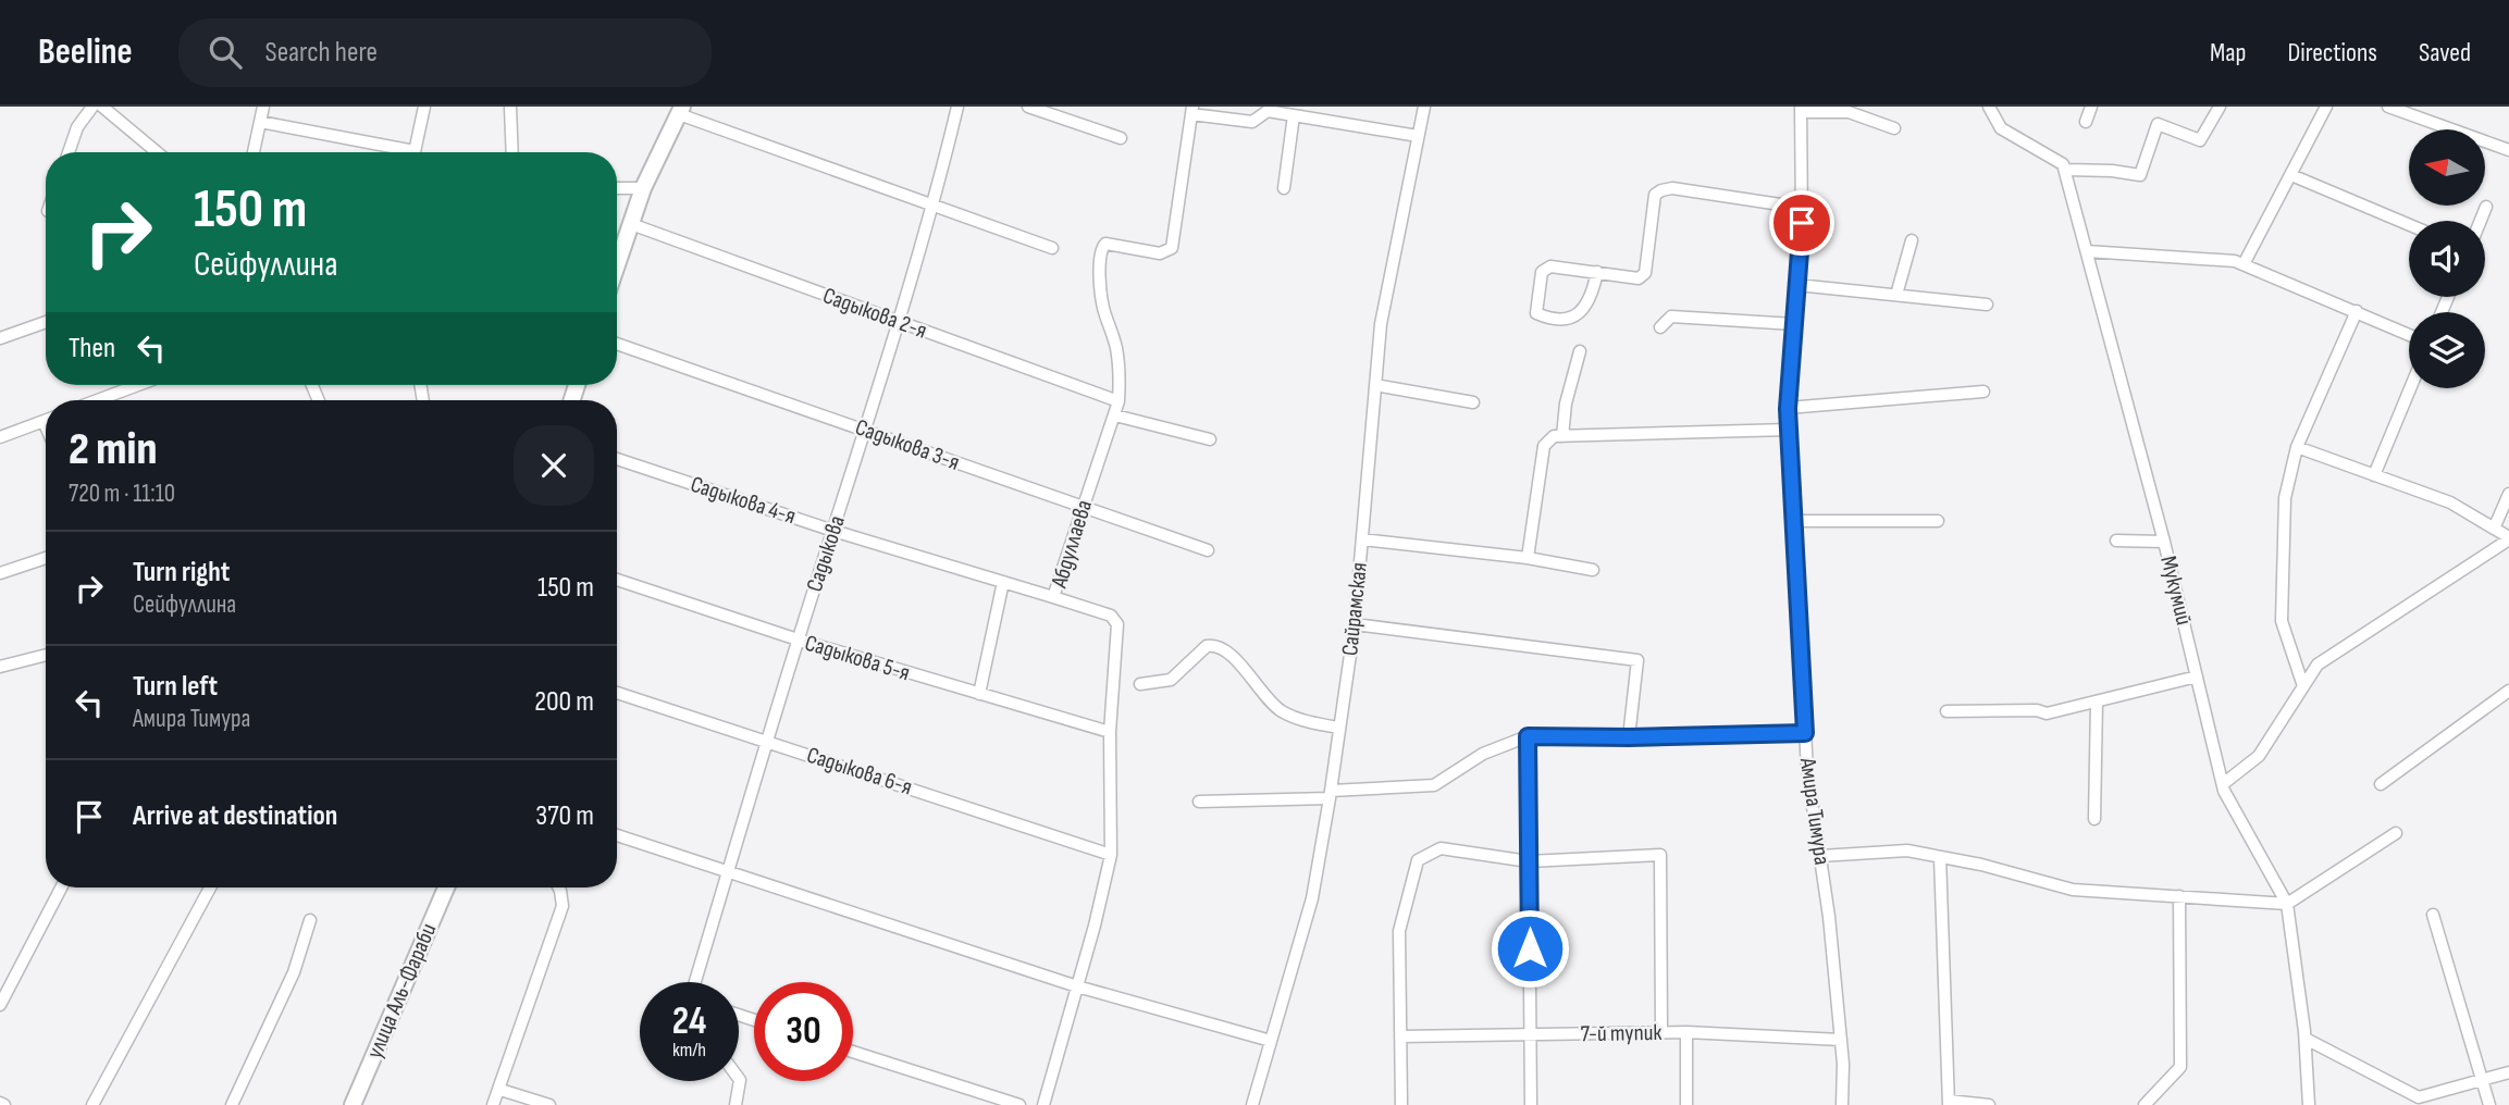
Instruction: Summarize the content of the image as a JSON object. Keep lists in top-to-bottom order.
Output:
{
  "streets": {
    "main road": ["улица Аль-Фараби"],
    "street": [
      "Садыкова 2-я",
      "Садыкова 3-я",
      "Садыкова 4-я",
      "Абдуллаева",
      "Садыкова",
      "Мукумий",
      "Сайрамская",
      "Садыкова 5-я",
      "Садыкова 6-я",
      "Амира Тимура",
      "7-й тупик"
    ]
  },
  "crossings": [
    ["Садыкова 2-я", "Абдуллаева"],
    ["Садыкова 2-я", "Садыкова"],
    ["Садыкова 3-я", "Абдуллаева"],
    ["Садыкова 3-я", "Садыкова"],
    ["Садыкова 4-я", "Абдуллаева"],
    ["Садыкова 4-я", "Садыкова"],
    ["Абдуллаева", "Садыкова 5-я"],
    ["Абдуллаева", "Садыкова 6-я"],
    ["Садыкова", "Садыкова 5-я"],
    ["Садыкова", "Садыкова 6-я"],
    ["Амира Тимура", "7-й тупик"]
  ],
  "north": "left",
  "page": {
    "header": "Beeline",
    "search": "Search here",
    "nav": ["Map", "Directions", "Saved"],
    "turn": ["150 m", "Сейфуллина"],
    "then": "Then",
    "heading": ["2 min", "720 m · 11:10"],
    "list": [
      {
        "name": "Turn right",
        "note": "Сейфуллина",
        "value": "150 m"
      },
      {
        "name": "Turn left",
        "note": "Амира Тимура",
        "value": "200 m"
      },
      {
        "name": "Arrive at destination",
        "value": "370 m"
      }
    ],
    "speed": "24 km/h",
    "limit": "30"
  }
}
